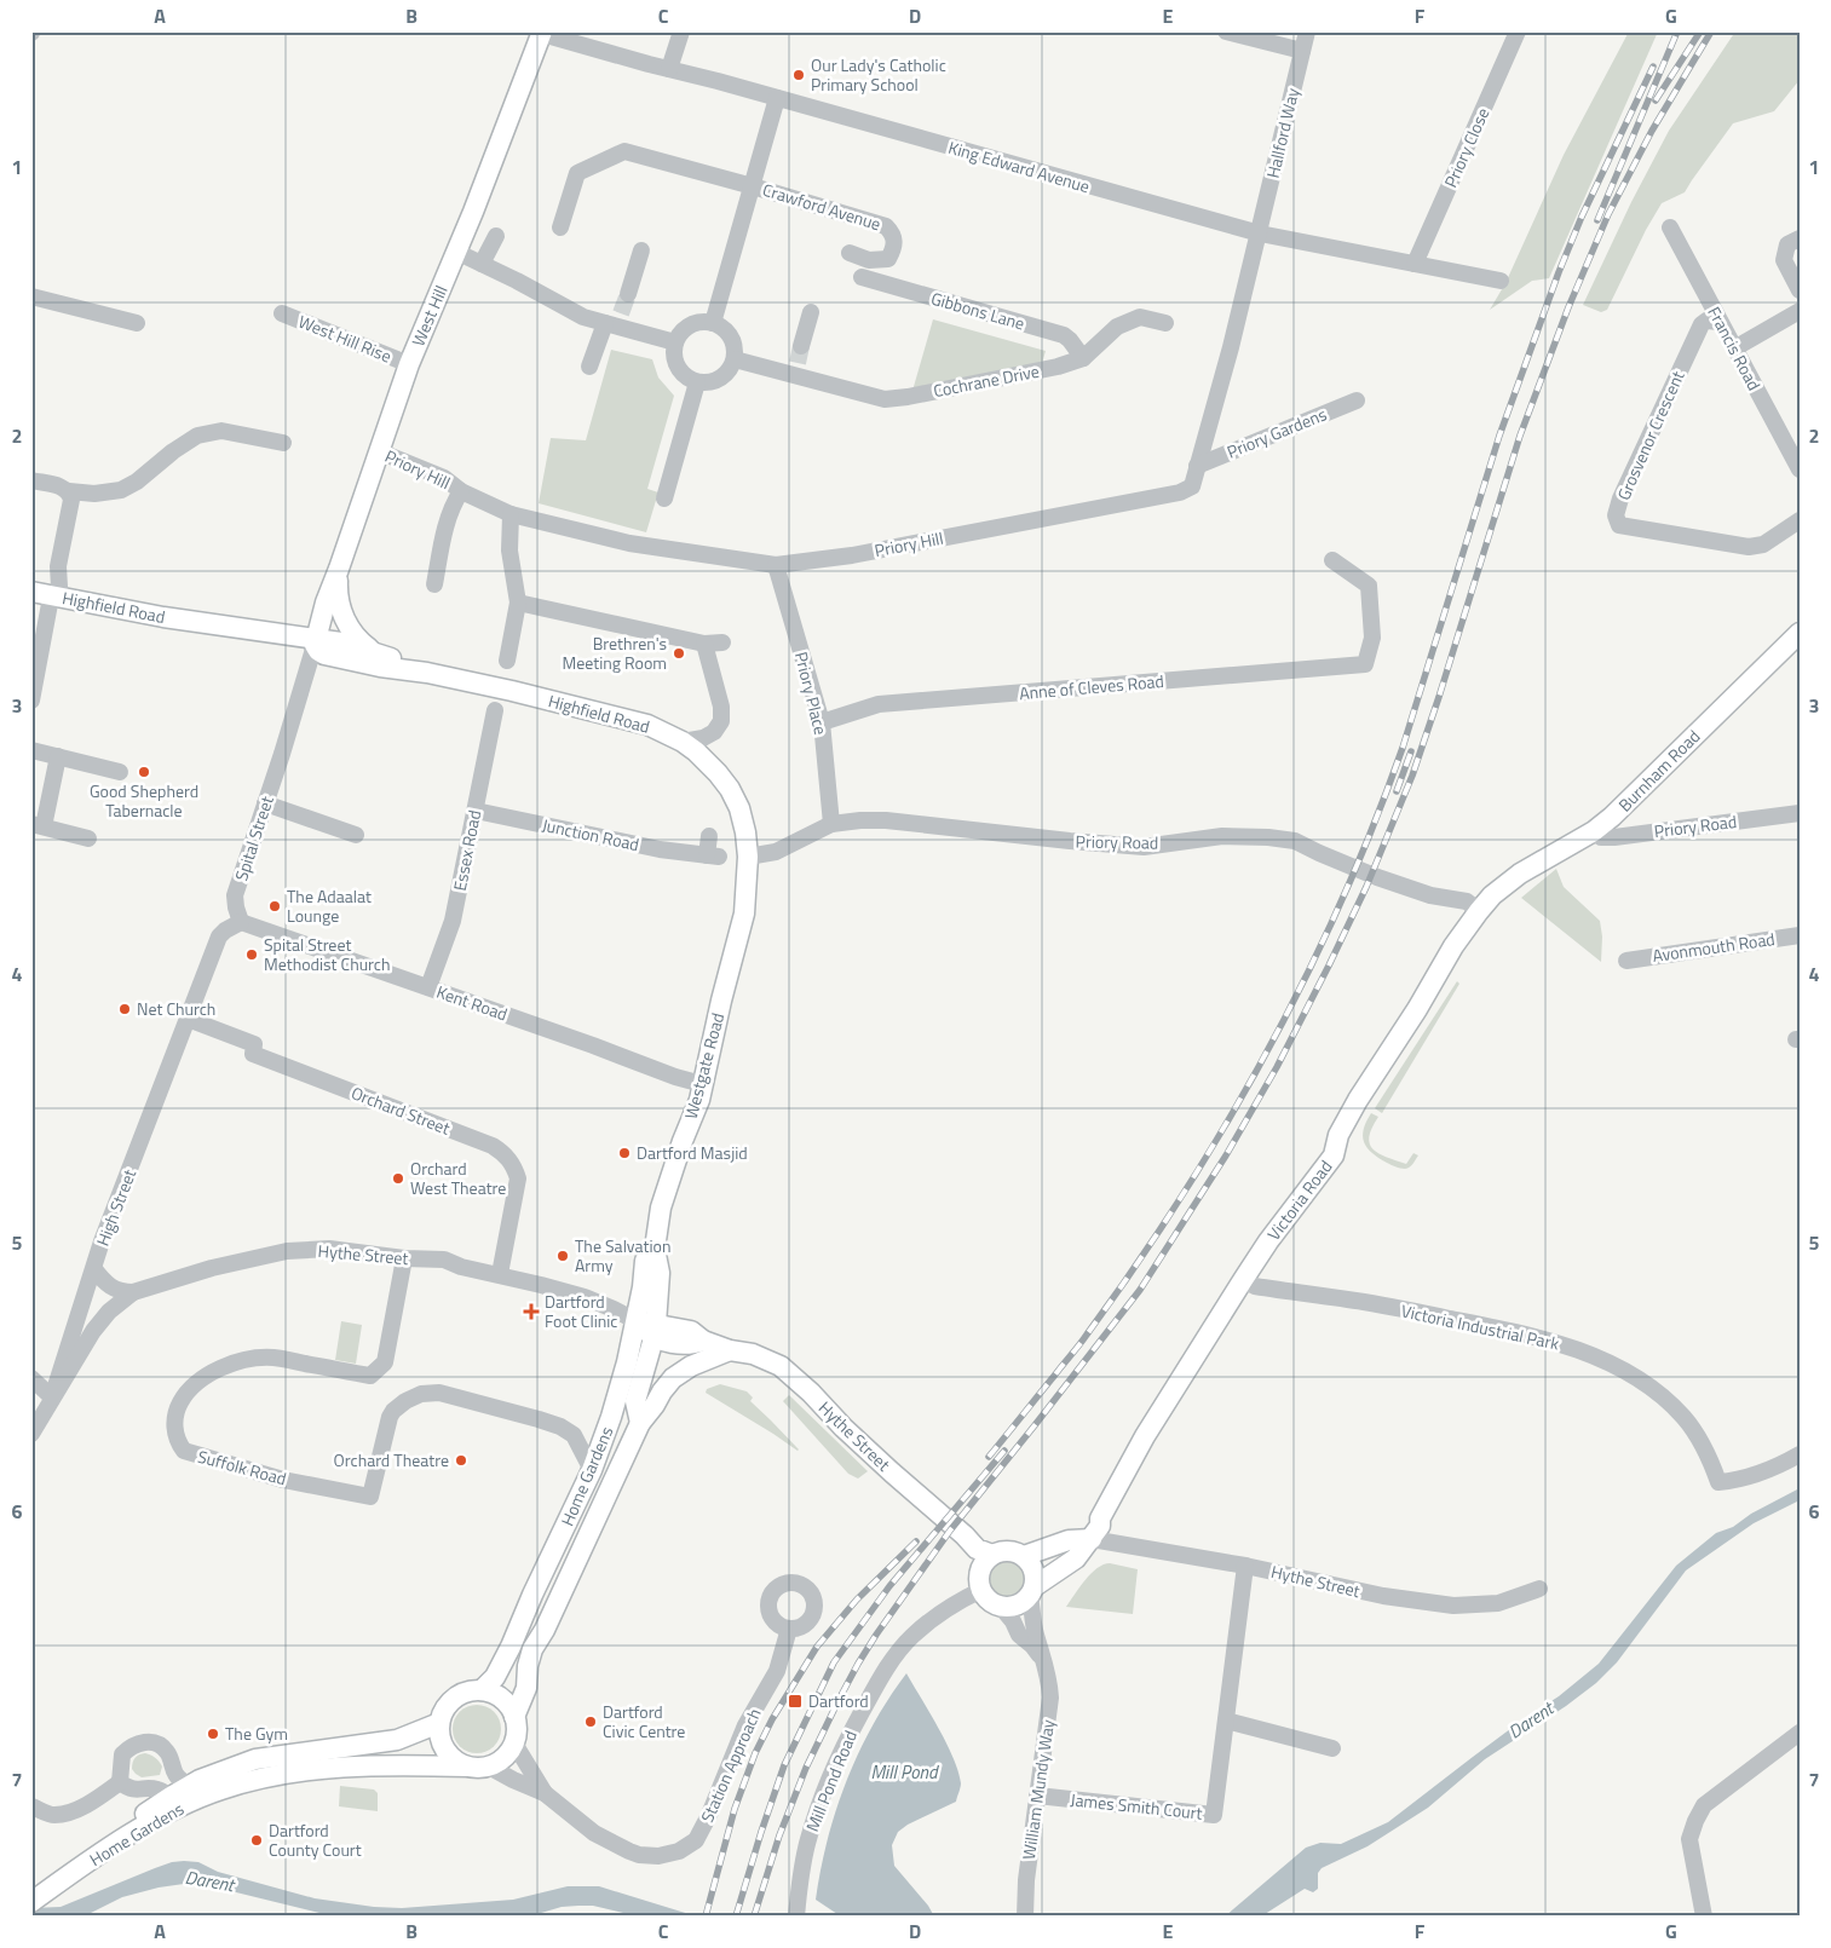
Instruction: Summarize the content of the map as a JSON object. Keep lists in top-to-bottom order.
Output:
{
  "streets": {
    "main road": [
      "West Hill",
      "Highfield Road",
      "Burnham Road",
      "Westgate Road",
      "Victoria Road",
      "Hythe Street",
      "Home Gardens"
    ],
    "street": [
      "Hallford Way",
      "Priory Close",
      "King Edward Avenue",
      "Crawford Avenue",
      "Gibbons Lane",
      "West Hill Rise",
      "Francis Road",
      "Cochrane Drive",
      "Priory Gardens",
      "Grosvenor Crescent",
      "Priory Hill",
      "Anne of Cleves Road",
      "Priory Place",
      "Priory Road",
      "Junction Road",
      "Spital Street",
      "Essex Road",
      "Avonmouth Road",
      "Kent Road",
      "Orchard Street",
      "High Street",
      "Victoria Industrial Park",
      "Suffolk Road",
      "Station Approach",
      "Mill Pond Road",
      "William Mundy Way",
      "James Smith Court"
    ]
  },
  "crossings": [
    ["Hallford Way", "King Edward Avenue"],
    ["Hallford Way", "Priory Hill"],
    ["Priory Close", "King Edward Avenue"],
    ["King Edward Avenue", "Crawford Avenue"],
    ["King Edward Avenue", "West Hill"],
    ["King Edward Avenue", "Priory Hill"],
    ["Crawford Avenue", "Cochrane Drive"],
    ["Gibbons Lane", "Cochrane Drive"],
    ["West Hill", "West Hill Rise"],
    ["West Hill", "Priory Hill"],
    ["West Hill", "Highfield Road"],
    ["Francis Road", "Grosvenor Crescent"],
    ["Priory Gardens", "Priory Hill"],
    ["Priory Hill", "Priory Place"],
    ["Highfield Road", "Spital Street"],
    ["Highfield Road", "Westgate Road"],
    ["Anne of Cleves Road", "Priory Place"],
    ["Priory Place", "Priory Road"],
    ["Burnham Road", "Priory Road"],
    ["Burnham Road", "Victoria Road"],
    ["Priory Road", "Westgate Road"],
    ["Priory Road", "Victoria Road"],
    ["Junction Road", "Essex Road"],
    ["Spital Street", "Kent Road"],
    ["Essex Road", "Kent Road"],
    ["Kent Road", "Westgate Road"],
    ["Westgate Road", "Hythe Street"],
    ["Westgate Road", "Home Gardens"],
    ["Orchard Street", "High Street"],
    ["Orchard Street", "Hythe Street"],
    ["Victoria Road", "Hythe Street"],
    ["Victoria Road", "Victoria Industrial Park"],
    ["Victoria Road", "Mill Pond Road"],
    ["Victoria Road", "William Mundy Way"],
    ["High Street", "Hythe Street"],
    ["Hythe Street", "Suffolk Road"],
    ["Hythe Street", "Home Gardens"],
    ["Hythe Street", "Mill Pond Road"],
    ["Hythe Street", "William Mundy Way"],
    ["Hythe Street", "James Smith Court"],
    ["Suffolk Road", "Home Gardens"],
    ["Home Gardens", "Station Approach"],
    ["Mill Pond Road", "William Mundy Way"],
    ["William Mundy Way", "James Smith Court"]
  ],
  "water": ["Darent", "Mill Pond"],
  "places": {
    "other": [
      "Our Lady's Catholic Primary School",
      "Brethren's Meeting Room",
      "Good Shepherd Tabernacle",
      "The Adaalat Lounge",
      "Spital Street Methodist Church",
      "Net Church",
      "Dartford Masjid",
      "Orchard West Theatre",
      "The Salvation Army",
      "Orchard Theatre",
      "Dartford Civic Centre",
      "The Gym",
      "Dartford County Court"
    ],
    "health": ["Dartford Foot Clinic"],
    "transit": ["Dartford"]
  },
  "grid": {
    "columns": [
      "A",
      "B",
      "C",
      "D",
      "E",
      "F",
      "G"
    ],
    "rows": [
      "1",
      "2",
      "3",
      "4",
      "5",
      "6",
      "7"
    ]
  }
}
